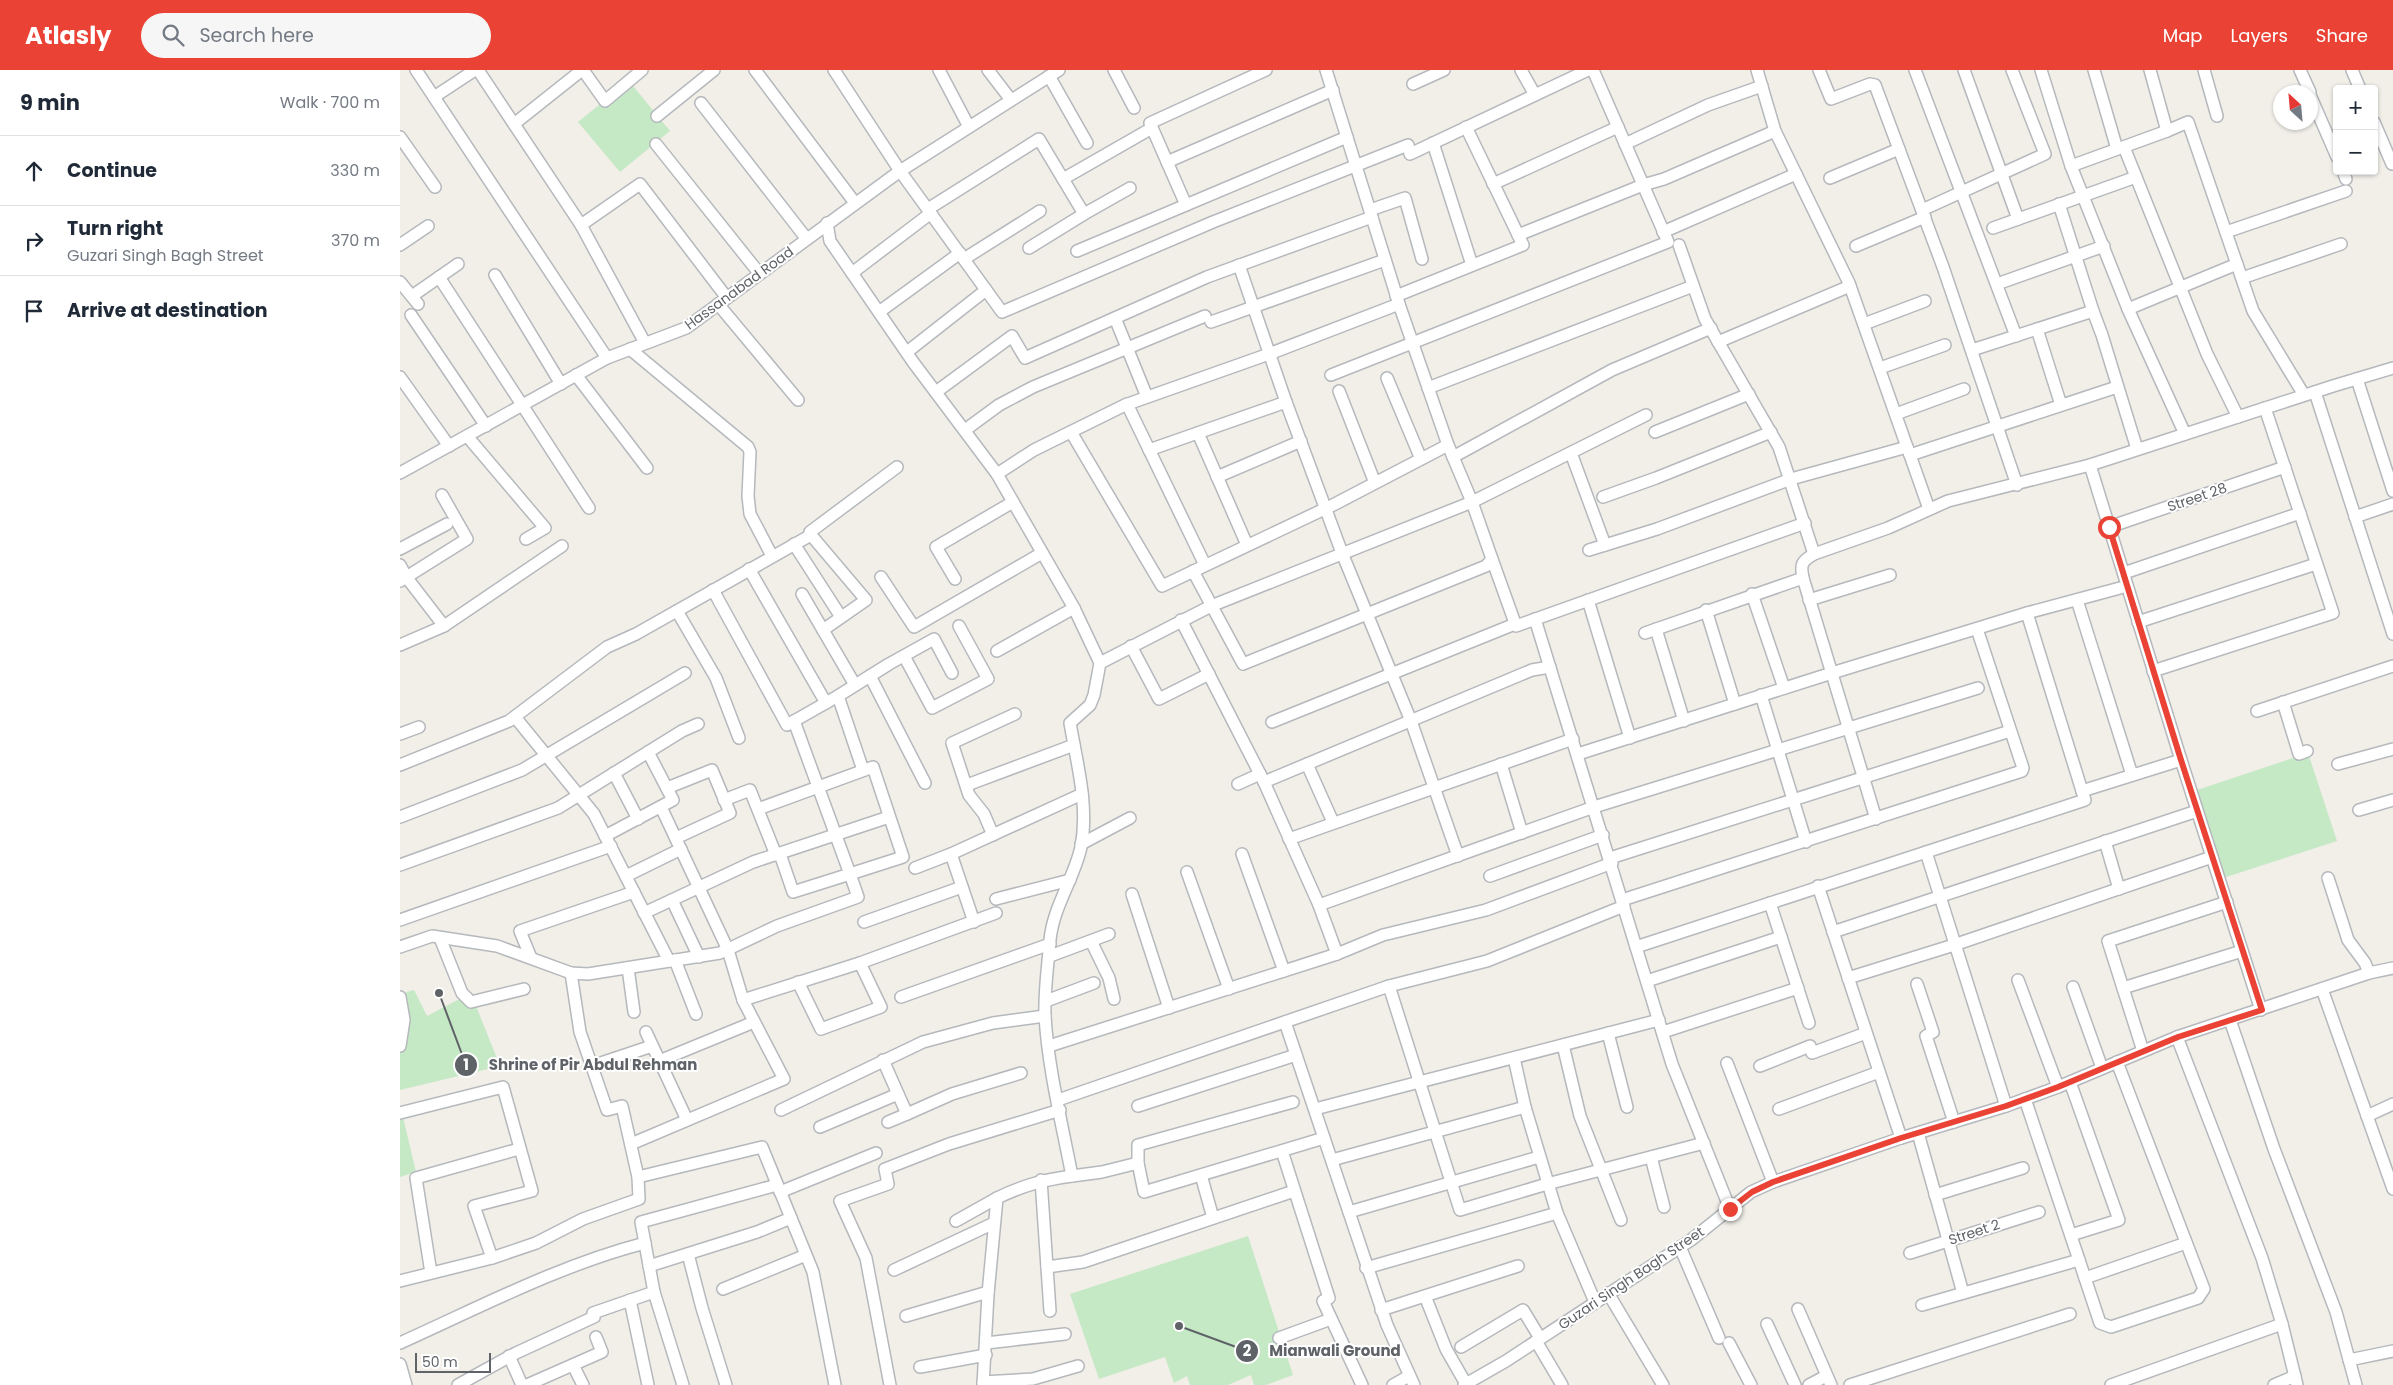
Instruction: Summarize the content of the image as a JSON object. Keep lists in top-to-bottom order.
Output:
{
  "streets": {
    "street": [
      "Hassanabad Road",
      "Street 28",
      "Street 2",
      "Guzari Singh Bagh Street"
    ]
  },
  "places": ["Shrine of Pir Abdul Rehman", "Mianwali Ground"],
  "scale_bar": "50 m",
  "north": "top left",
  "page": {
    "header": "Atlasly",
    "search": "Search here",
    "nav": ["Map", "Layers", "Share"],
    "heading": ["9 min", "Walk · 700 m"],
    "map_buttons": ["+", "−"],
    "list": [
      ["Continue", "330 m"],
      ["Turn right", "Guzari Singh Bagh Street", "370 m"],
      "Arrive at destination"
    ],
    "scale": "50 m"
  }
}
